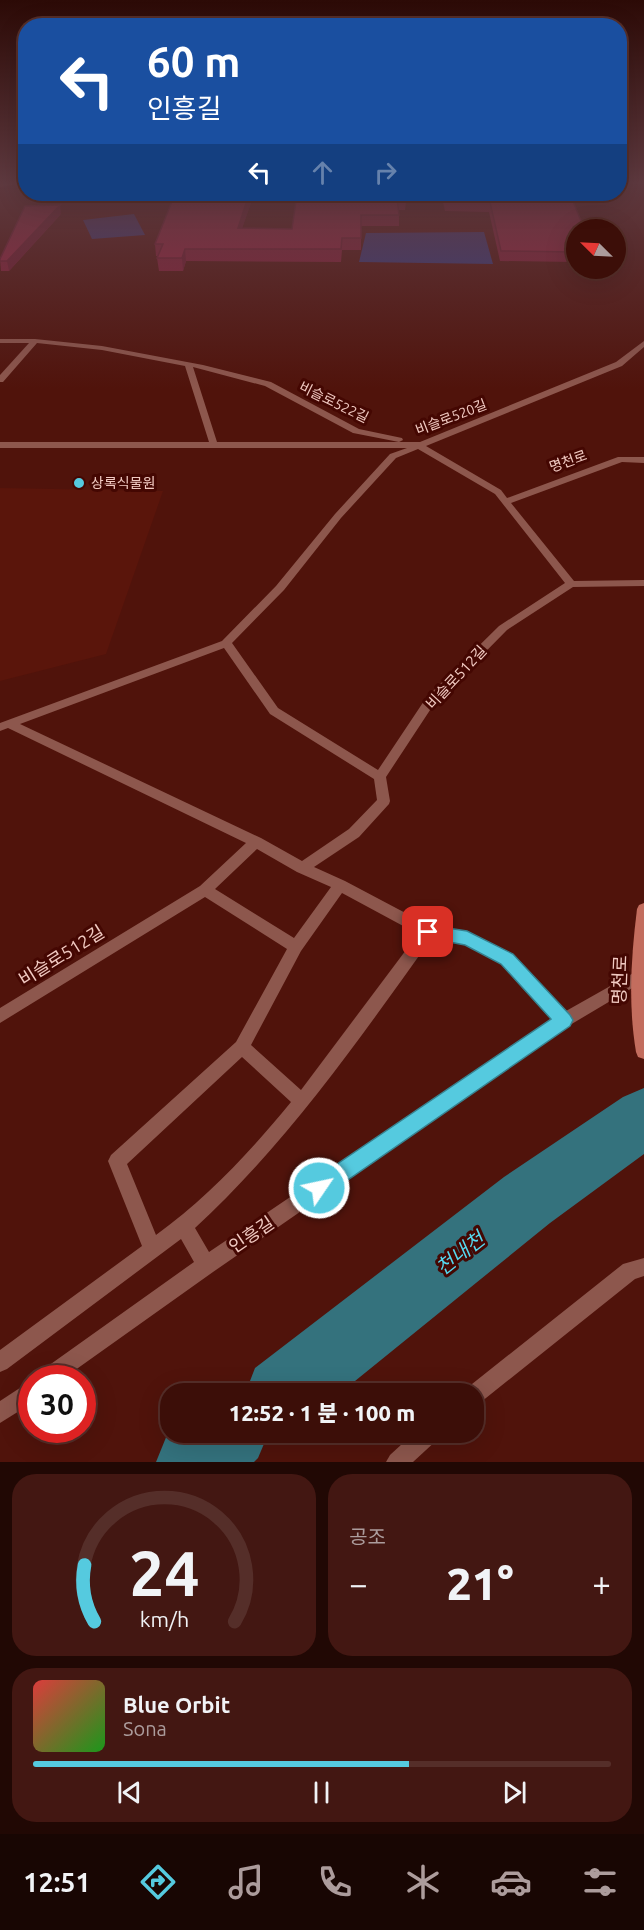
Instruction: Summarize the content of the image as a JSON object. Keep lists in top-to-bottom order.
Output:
{
  "streets": {
    "street": [
      "비슬로522길",
      "비슬로520길",
      "명천로",
      "비슬로512길",
      "인흥길"
    ]
  },
  "crossings": [
    ["비슬로522길", "비슬로520길"],
    ["비슬로522길", "명천로"],
    ["비슬로522길", "비슬로512길"],
    ["명천로", "인흥길"]
  ],
  "water": ["천내천"],
  "places": ["상록식물원"],
  "north": "top left",
  "page": {
    "turn": ["60 m", "인흥길"],
    "limit": "30",
    "trip": "12:52 · 1 분 · 100 m",
    "tile": "공조",
    "heat": ["−", "21°", "+"],
    "song": ["Blue Orbit", "Sona"],
    "tabs": "12:51",
    "gauge": ["24", "km/h"]
  }
}
